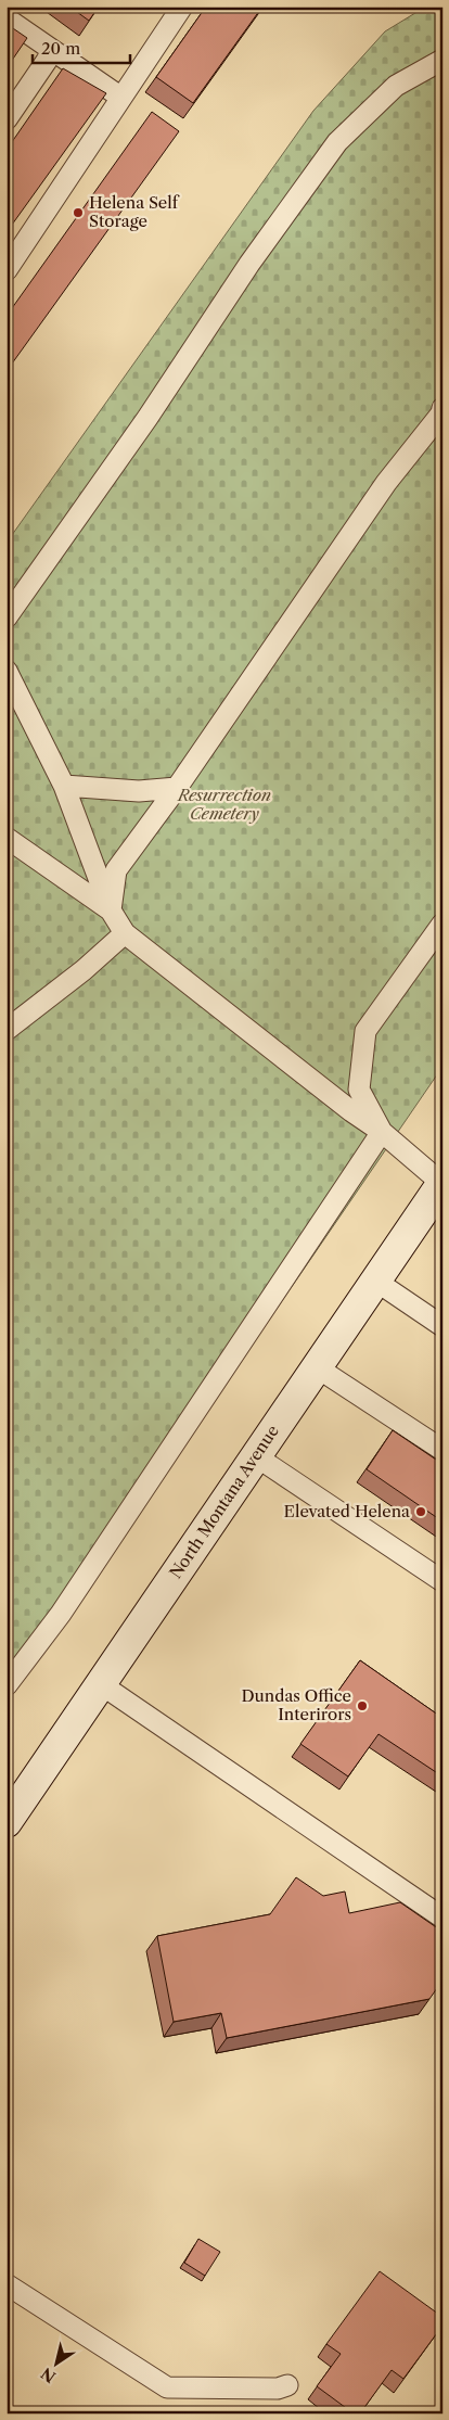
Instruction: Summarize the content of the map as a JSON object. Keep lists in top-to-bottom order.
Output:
{
  "streets": {
    "main road": ["North Montana Avenue"]
  },
  "parks": ["Resurrection Cemetery"],
  "places": ["Helena Self Storage", "Elevated Helena", "Dundas Office Interirors"],
  "scale_bar": "20 m",
  "north": "bottom left"
}
